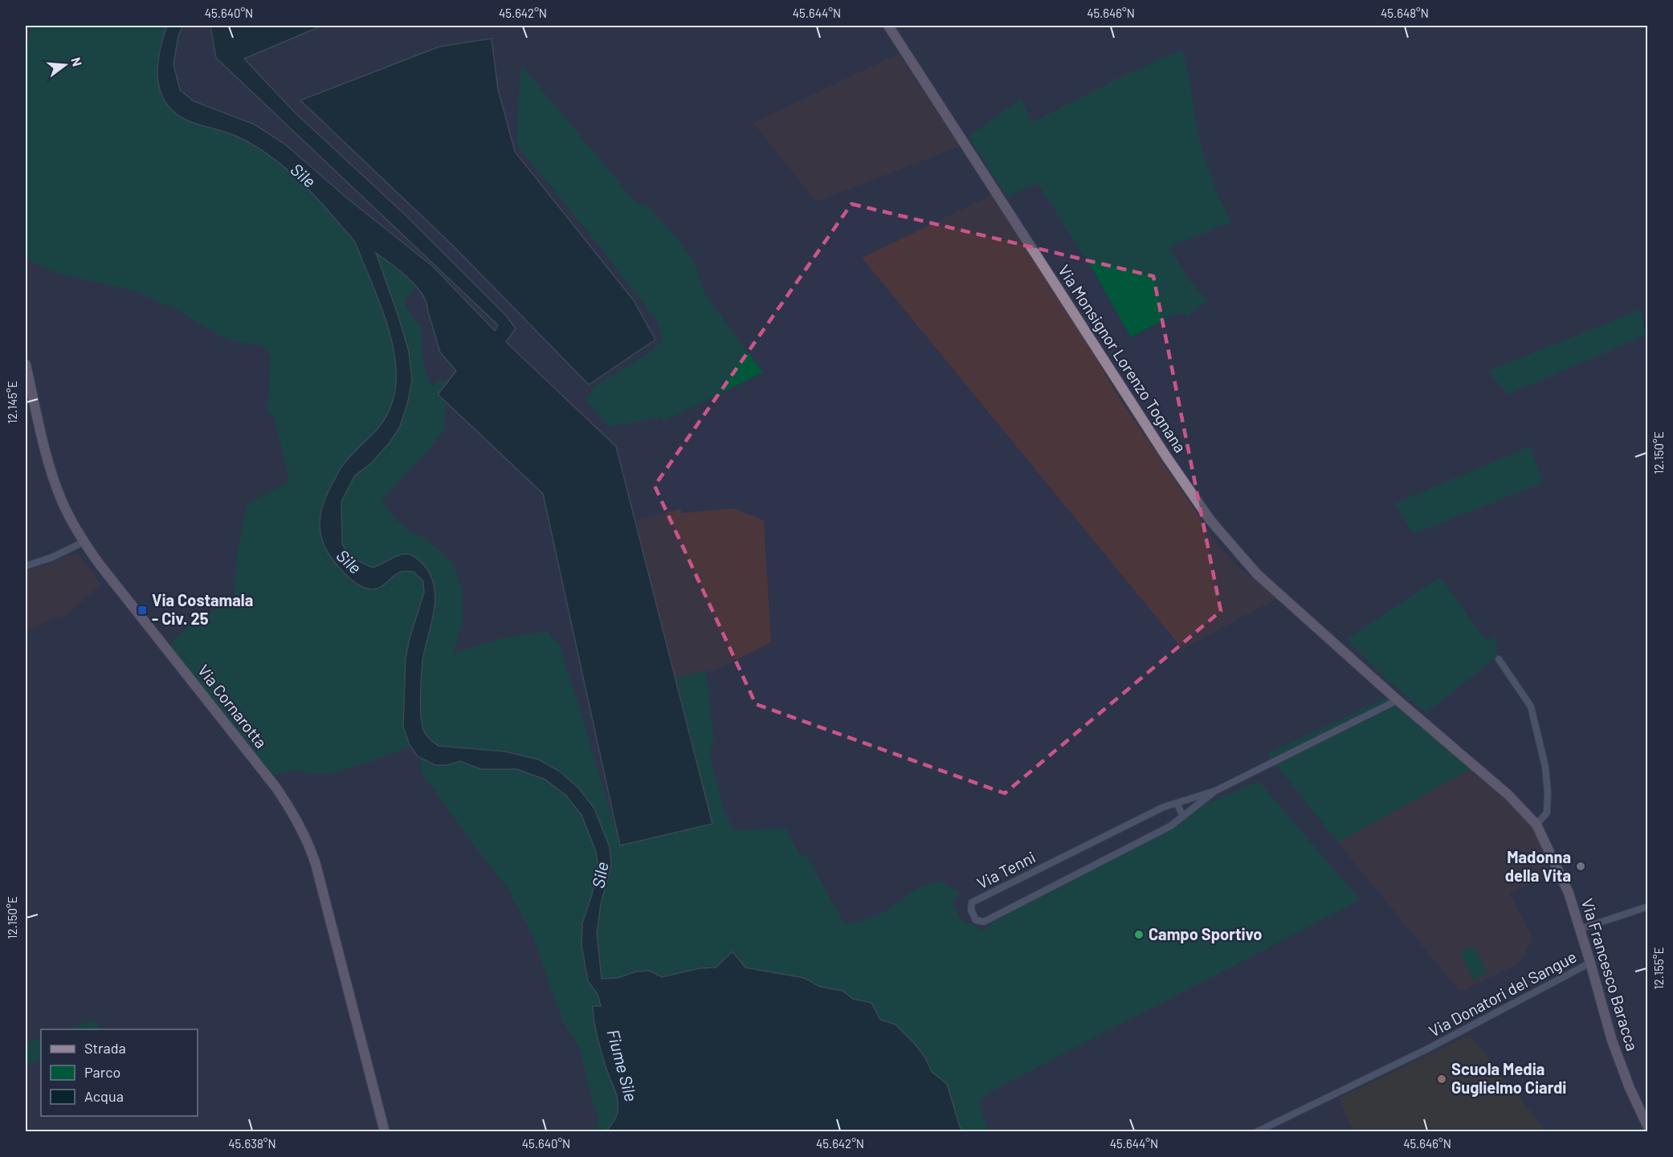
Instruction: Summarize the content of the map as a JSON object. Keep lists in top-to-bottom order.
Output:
{
  "streets": {
    "street": [
      "Via Monsignor Lorenzo Tognana",
      "Via Cornarotta",
      "Via Tenni",
      "Via Francesco Baracca",
      "Via Donatori del Sangue"
    ]
  },
  "crossings": [
    ["Via Monsignor Lorenzo Tognana", "Via Francesco Baracca"],
    ["Via Tenni", "Via Francesco Baracca"],
    ["Via Francesco Baracca", "Via Donatori del Sangue"]
  ],
  "water": ["Sile", "Fiume Sile"],
  "places": {
    "transit": ["Via Costamala - Civ. 25"],
    "other": ["Madonna della Vita", "Campo Sportivo", "Scuola Media Guglielmo Ciardi"]
  },
  "legend": ["Strada", "Parco", "Acqua"],
  "north": "right",
  "coordinates": [
    "45.640°N",
    "45.642°N",
    "45.644°N",
    "45.646°N",
    "45.648°N",
    "12.145°E",
    "12.150°E",
    "12.155°E",
    "45.638°N"
  ]
}
